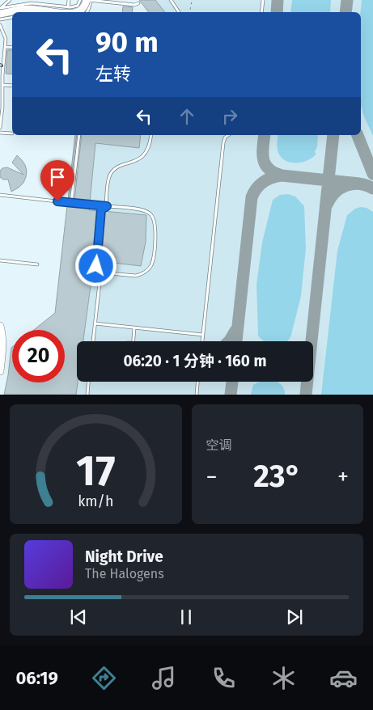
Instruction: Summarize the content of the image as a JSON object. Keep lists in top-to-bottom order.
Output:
{
  "page": {
    "turn": ["90 m", "左转"],
    "limit": "20",
    "trip": "06:20 · 1 分钟 · 160 m",
    "tile": "空调",
    "heat": ["−", "23°", "+"],
    "song": ["Night Drive", "The Halogens"],
    "tabs": "06:19",
    "gauge": ["17", "km/h"]
  }
}
